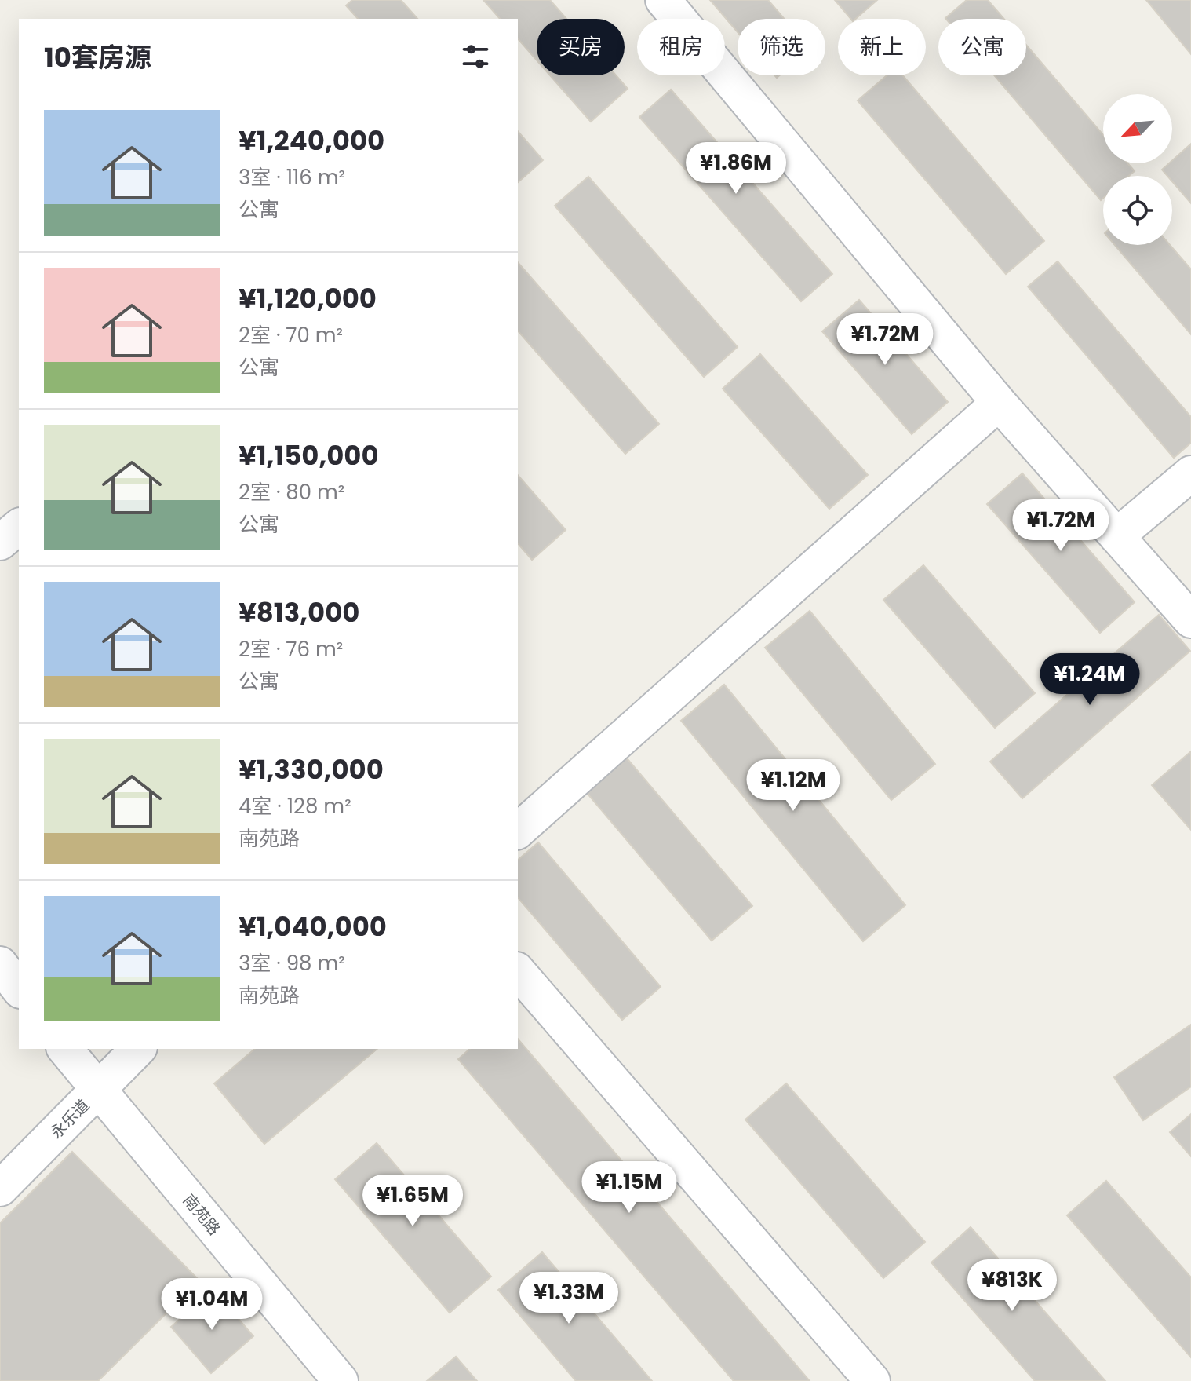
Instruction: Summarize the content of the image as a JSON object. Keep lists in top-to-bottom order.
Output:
{
  "streets": {
    "street": ["永乐道", "南苑路"]
  },
  "crossings": [
    ["永乐道", "南苑路"]
  ],
  "north": "bottom left",
  "page": {
    "chip": [
      "买房",
      "租房",
      "筛选",
      "新上",
      "公寓"
    ],
    "heading": "10套房源",
    "list": [
      {
        "name": "¥1,240,000",
        "note": "3室 · 116 m² · 公寓"
      },
      {
        "name": "¥1,120,000",
        "note": "2室 · 70 m² · 公寓"
      },
      {
        "name": "¥1,150,000",
        "note": "2室 · 80 m² · 公寓"
      },
      {
        "name": "¥813,000",
        "note": "2室 · 76 m² · 公寓"
      },
      {
        "name": "¥1,330,000",
        "note": "4室 · 128 m² · 南苑路"
      },
      {
        "name": "¥1,040,000",
        "note": "3室 · 98 m² · 南苑路"
      }
    ],
    "price": [
      "¥1.86M",
      "¥1.72M",
      "¥1.72M",
      "¥1.24M",
      "¥1.12M",
      "¥1.15M",
      "¥1.65M",
      "¥813K",
      "¥1.33M",
      "¥1.04M"
    ]
  }
}
